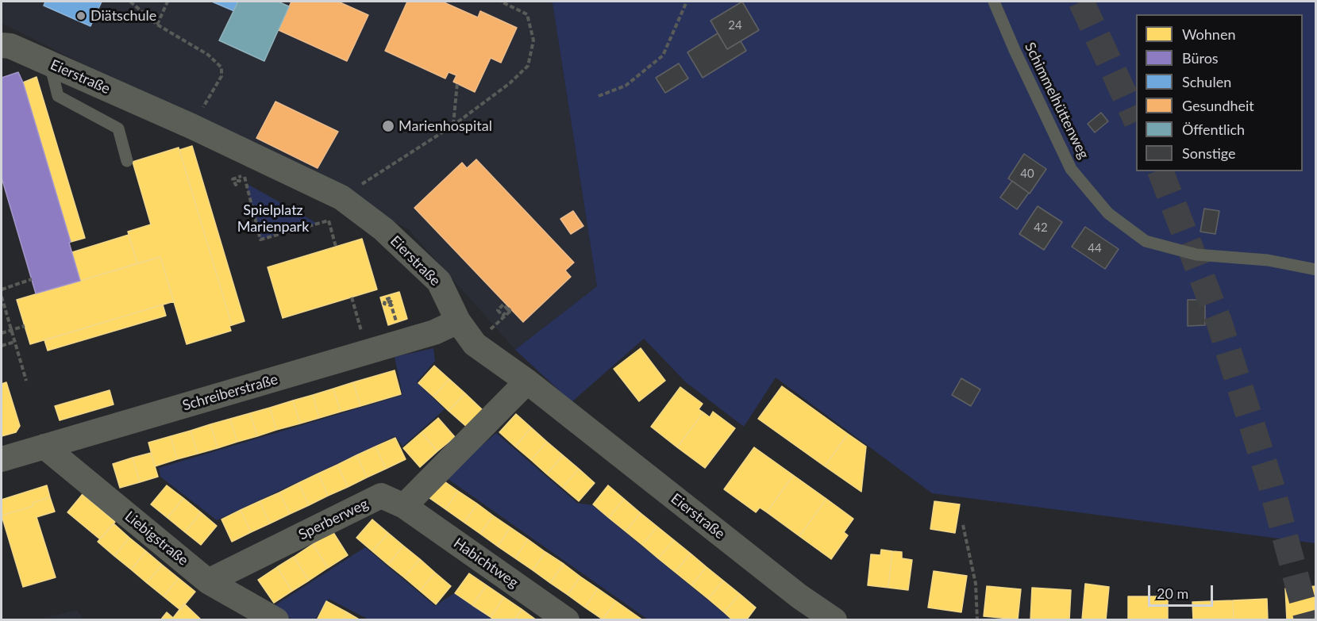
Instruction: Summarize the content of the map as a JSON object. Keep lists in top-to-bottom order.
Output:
{
  "streets": {
    "street": [
      "Eierstraße",
      "Schreiberstraße",
      "Sperberweg",
      "Liebigstraße",
      "Habichtweg"
    ],
    "lane": ["Schimmelhüttenweg"]
  },
  "crossings": [
    ["Eierstraße", "Schreiberstraße"],
    ["Schreiberstraße", "Liebigstraße"],
    ["Sperberweg", "Liebigstraße"],
    ["Sperberweg", "Habichtweg"]
  ],
  "parks": ["Spielplatz Marienpark"],
  "places": ["Diätschule", "Marienhospital"],
  "house_numbers": [
    "24",
    "40",
    "42",
    "44"
  ],
  "legend": [
    "Wohnen",
    "Büros",
    "Schulen",
    "Gesundheit",
    "Öffentlich",
    "Sonstige"
  ],
  "scale_bar": "20 m"
}
